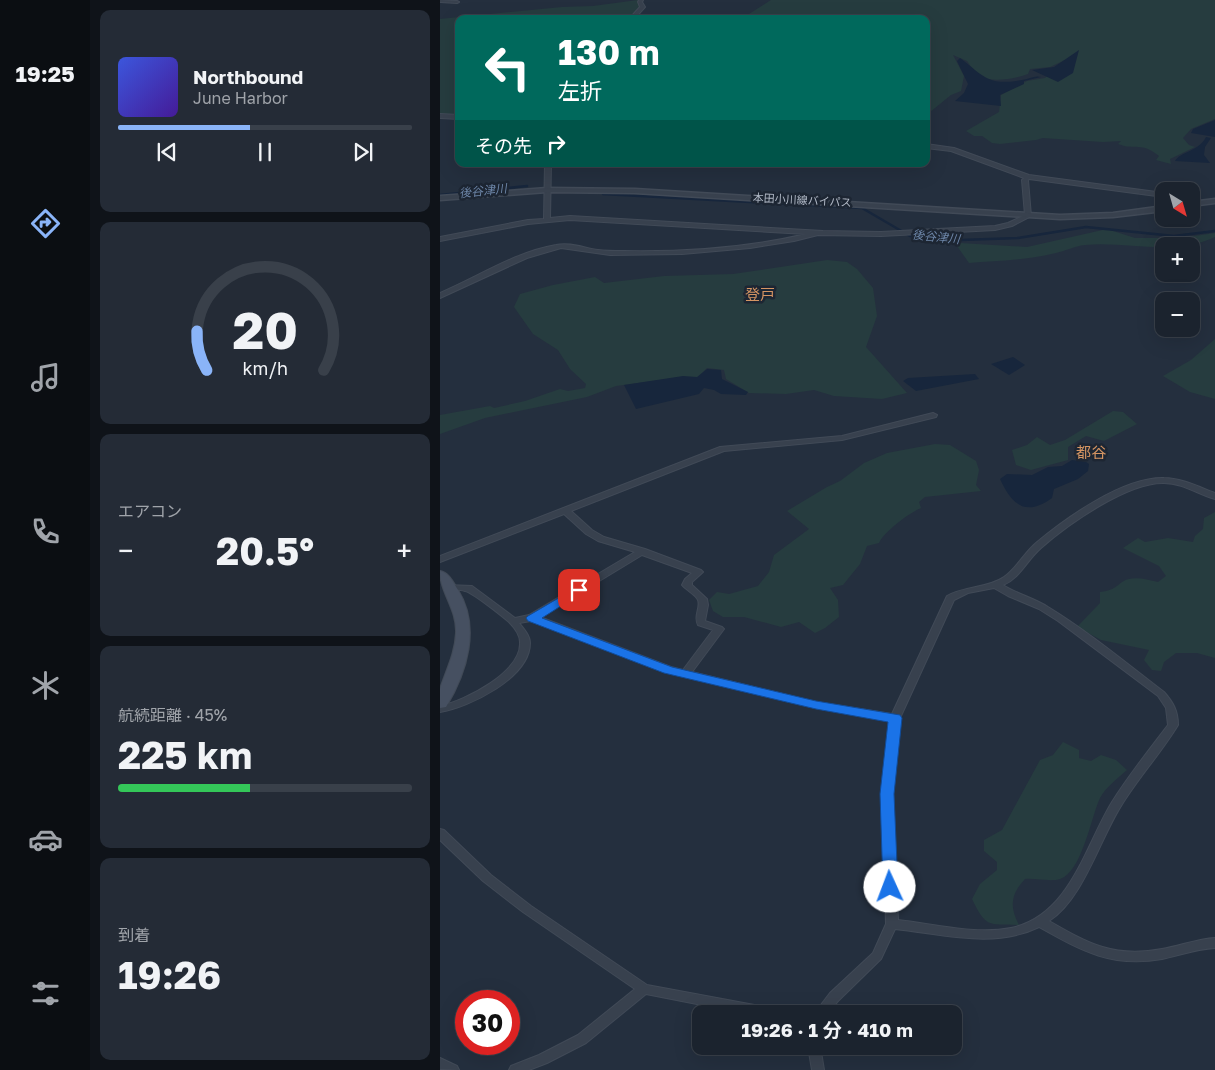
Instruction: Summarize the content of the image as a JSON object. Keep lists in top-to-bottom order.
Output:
{
  "streets": {
    "street": ["本田小川線バイパス"]
  },
  "districts": ["登戸", "都谷"],
  "water": ["後谷津川"],
  "north": "bottom right",
  "page": {
    "tabs": "19:25",
    "turn": ["130 m", "左折"],
    "song": ["Northbound", "June Harbor"],
    "then": "その先",
    "map_buttons": ["+", "−"],
    "tile": [
      "エアコン",
      ["航続距離 · 45%", "225 km"],
      ["到着", "19:26"]
    ],
    "heat": ["−", "20.5°", "+"],
    "limit": "30",
    "trip": "19:26 · 1 分 · 410 m",
    "gauge": ["20", "km/h"]
  }
}
